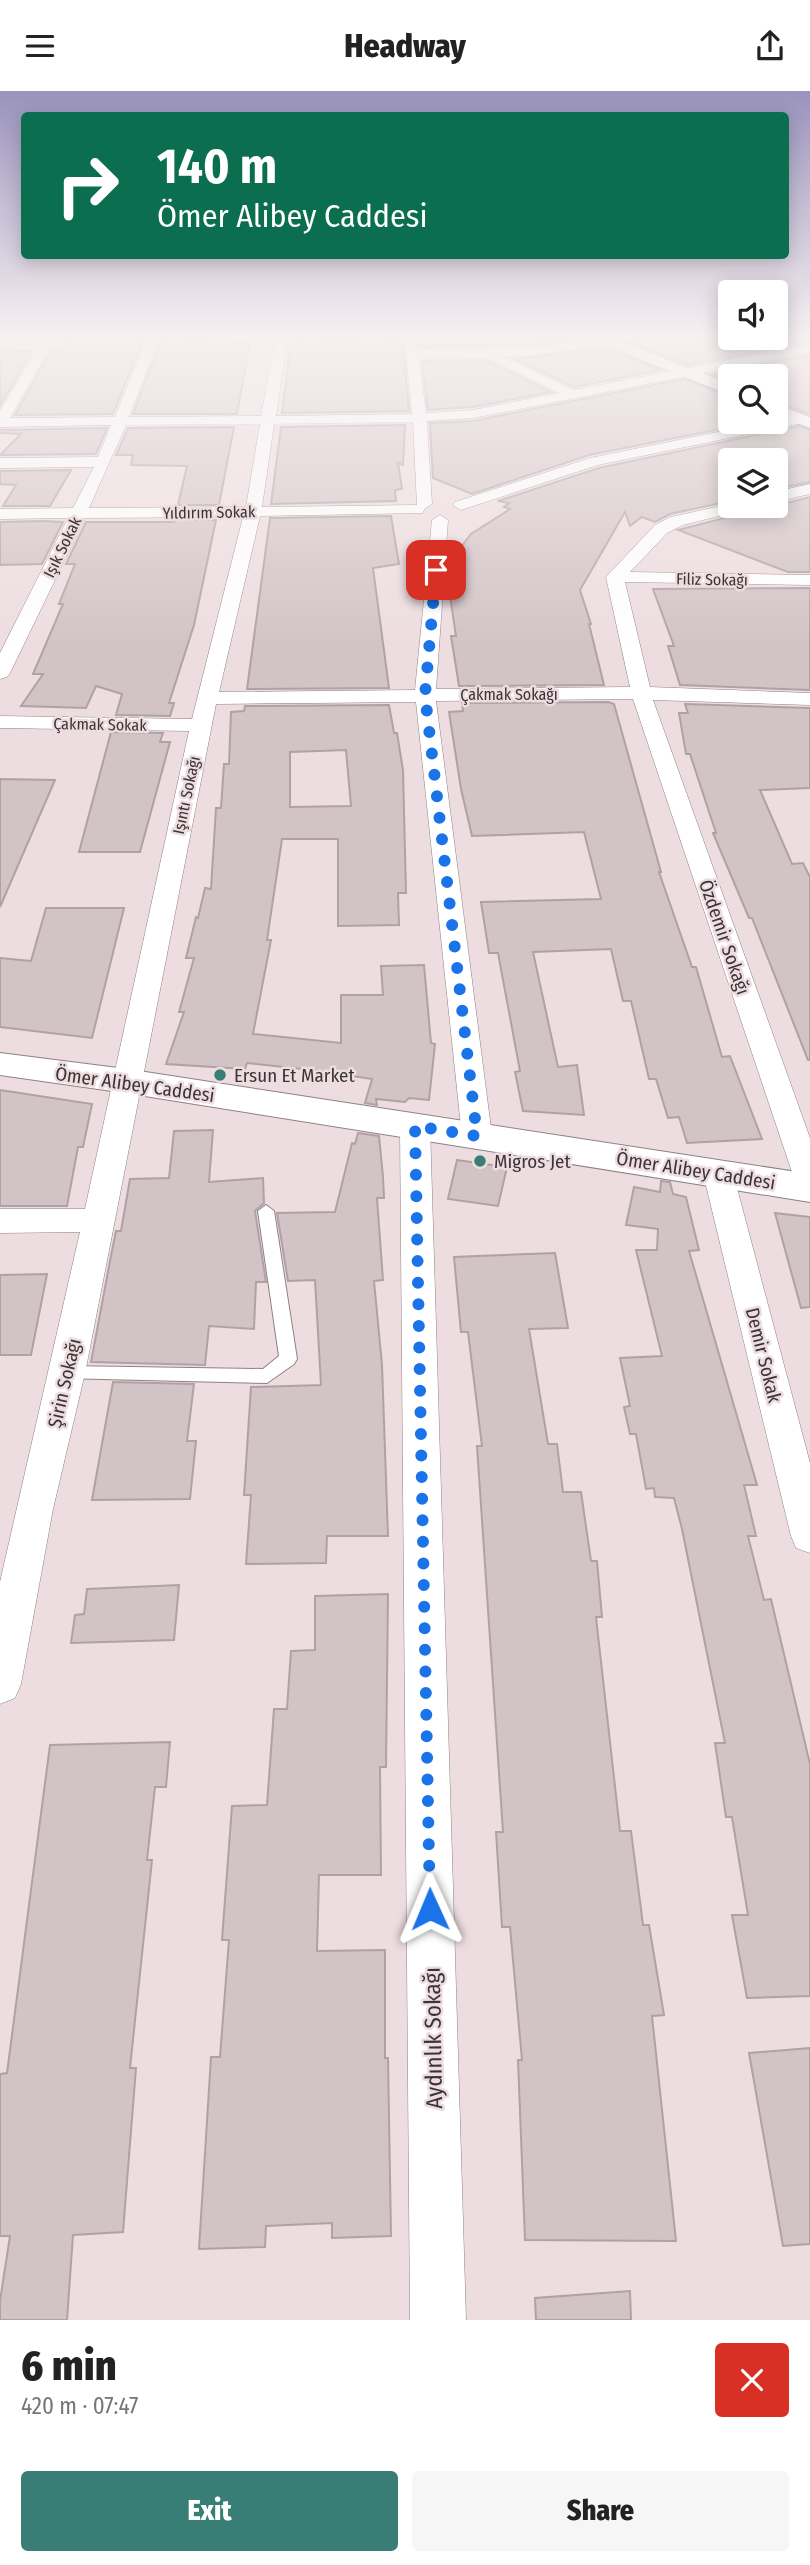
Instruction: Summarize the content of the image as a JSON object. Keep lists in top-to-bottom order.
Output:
{
  "streets": {
    "main road": ["Ömer Alibey Caddesi"],
    "street": [
      "Yıldırım Sokak",
      "Işık Sokak",
      "Filiz Sokağı",
      "Çakmak Sokağı",
      "Çakmak Sokak",
      "Işıntı Sokağı",
      "Özdemir Sokağı",
      "Demir Sokak",
      "Şirin Sokağı",
      "Aydınlık Sokağı"
    ]
  },
  "crossings": [
    ["Yıldırım Sokak", "Işık Sokak"],
    ["Yıldırım Sokak", "Işıntı Sokağı"],
    ["Filiz Sokağı", "Özdemir Sokağı"],
    ["Çakmak Sokağı", "Işıntı Sokağı"],
    ["Çakmak Sokağı", "Özdemir Sokağı"],
    ["Çakmak Sokak", "Işıntı Sokağı"],
    ["Işıntı Sokağı", "Ömer Alibey Caddesi"],
    ["Işıntı Sokağı", "Şirin Sokağı"],
    ["Ömer Alibey Caddesi", "Demir Sokak"],
    ["Ömer Alibey Caddesi", "Şirin Sokağı"],
    ["Ömer Alibey Caddesi", "Aydınlık Sokağı"]
  ],
  "places": ["Ersun Et Market", "Migros Jet"],
  "page": {
    "header": "Headway",
    "turn": ["140 m", "Ömer Alibey Caddesi"],
    "heading": ["6 min", "420 m · 07:47"],
    "buttons": ["Exit", "Share"]
  }
}
